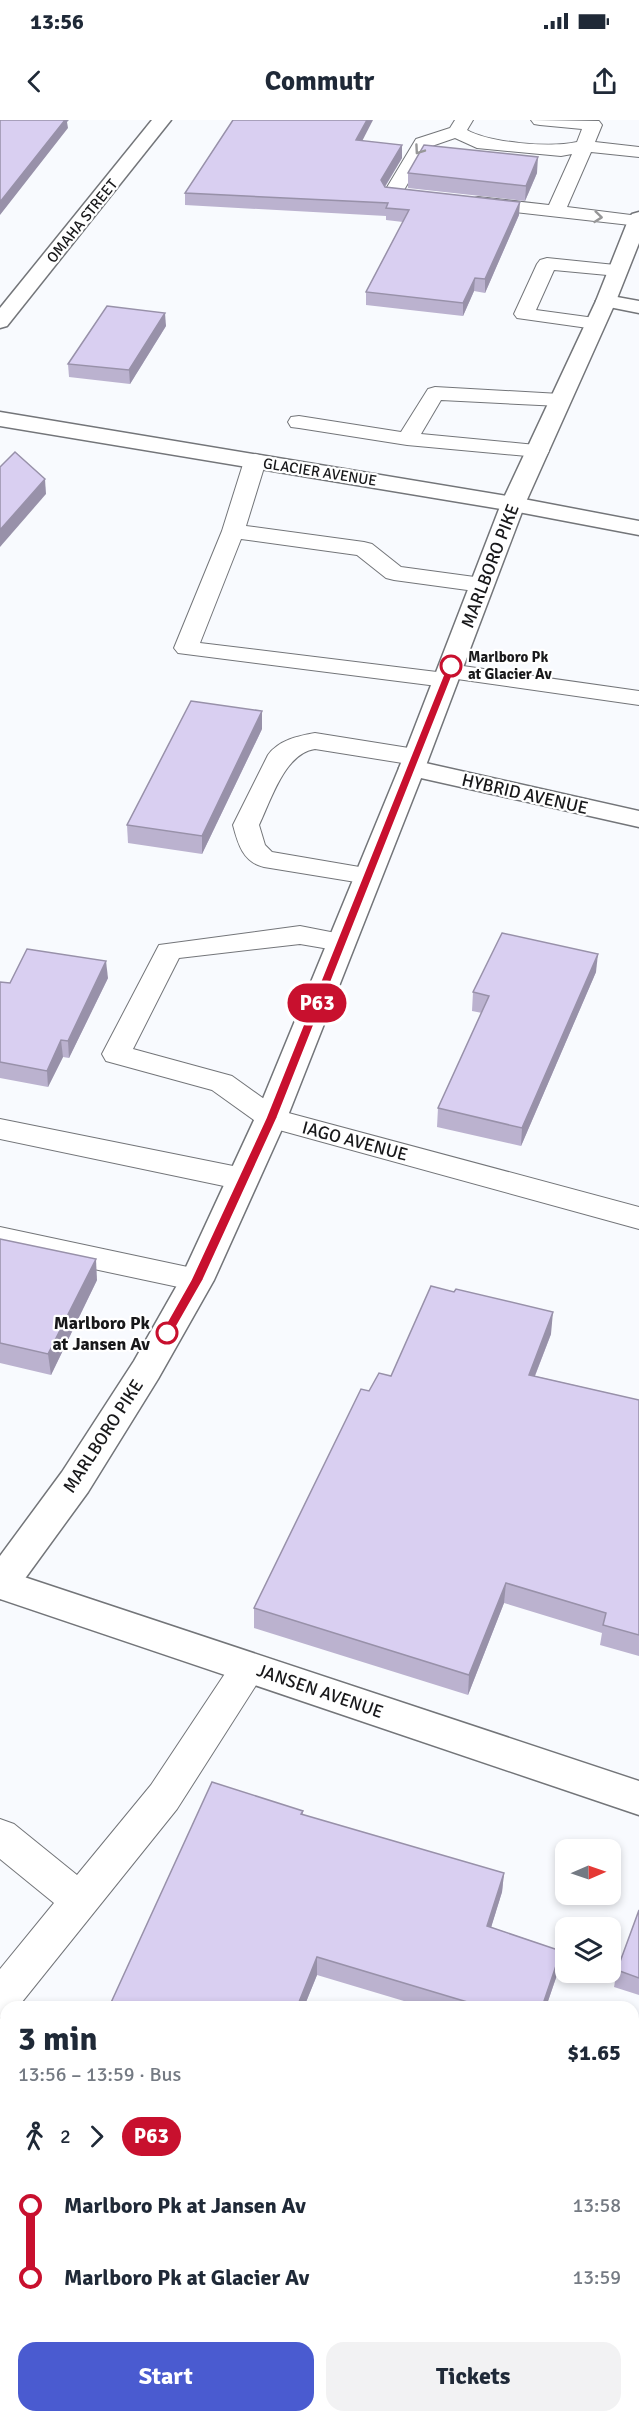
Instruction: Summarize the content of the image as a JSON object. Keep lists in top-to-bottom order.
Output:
{
  "streets": {
    "main road": [
      "OMAHA STREET",
      "GLACIER AVENUE",
      "MARLBORO PIKE",
      "HYBRID AVENUE",
      "JANSEN AVENUE"
    ],
    "lane": ["IAGO AVENUE"]
  },
  "crossings": [
    ["GLACIER AVENUE", "MARLBORO PIKE"],
    ["MARLBORO PIKE", "HYBRID AVENUE"],
    ["MARLBORO PIKE", "IAGO AVENUE"],
    ["MARLBORO PIKE", "JANSEN AVENUE"]
  ],
  "places": ["Marlboro Pk at Glacier Av", "Marlboro Pk at Jansen Av"],
  "lines": ["bus line P63"],
  "north": "right",
  "page": {
    "status": "13:56",
    "header": "Commutr",
    "on_map": "P63",
    "heading": ["3 min", "13:56 – 13:59 · Bus", "$1.65"],
    "legs": ["2", "P63"],
    "list": [
      {
        "name": "Marlboro Pk at Jansen Av",
        "value": "13:58"
      },
      {
        "name": "Marlboro Pk at Glacier Av",
        "value": "13:59"
      }
    ],
    "buttons": ["Start", "Tickets"]
  }
}
